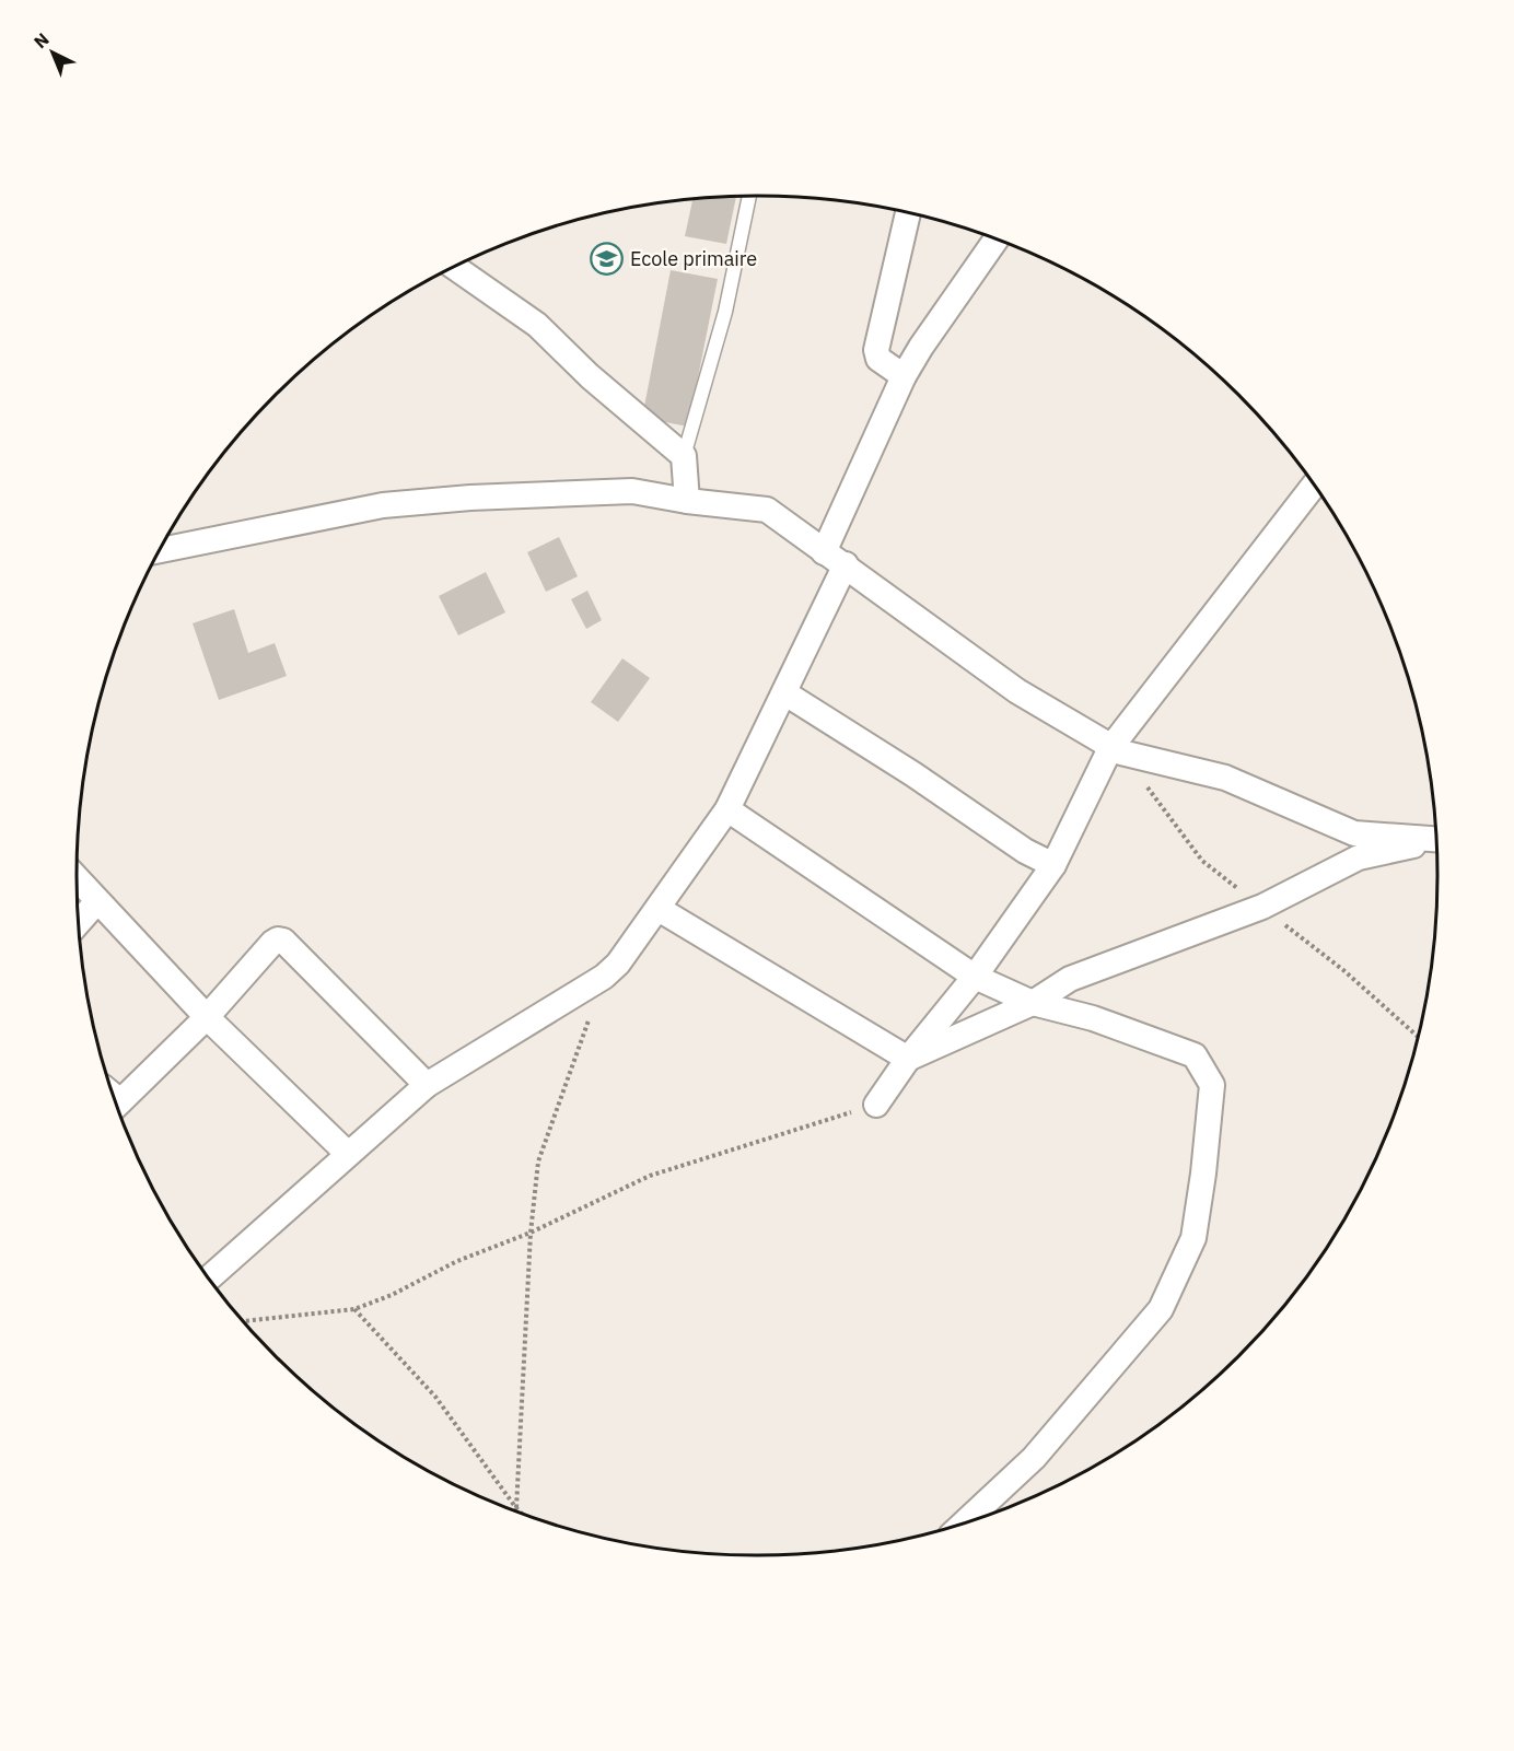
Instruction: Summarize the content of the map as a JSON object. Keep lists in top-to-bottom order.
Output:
{
  "places": {
    "school or university": ["Ecole primaire"]
  },
  "north": "top left"
}
